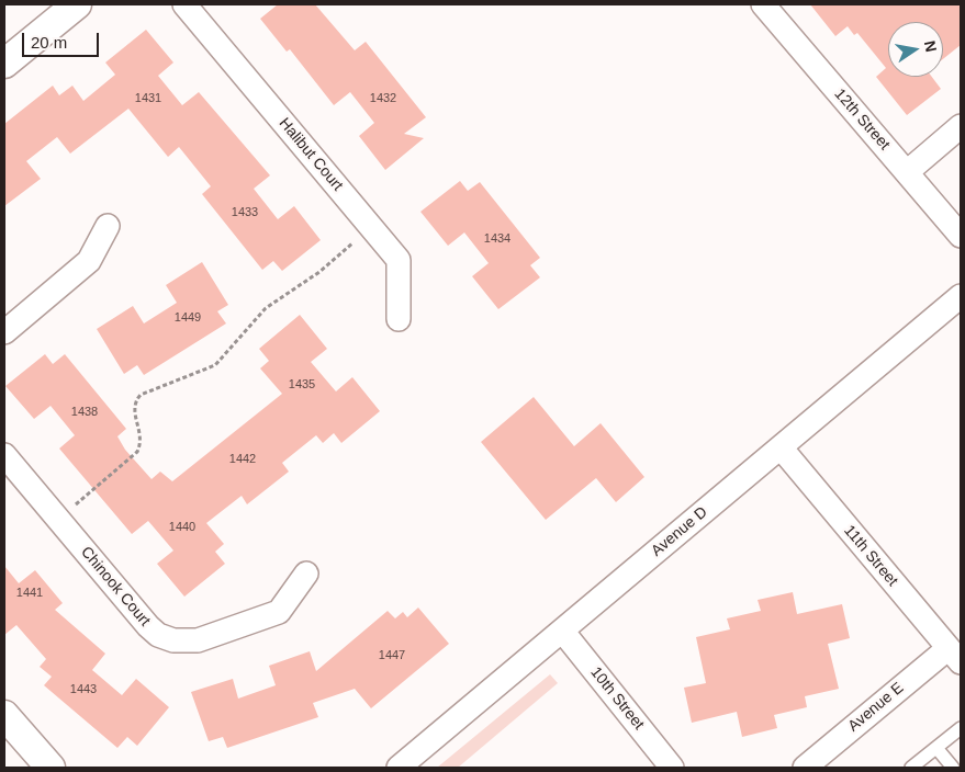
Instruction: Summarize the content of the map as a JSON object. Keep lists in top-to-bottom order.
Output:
{
  "streets": {
    "street": [
      "12th Street",
      "Halibut Court",
      "Avenue D",
      "11th Street",
      "Chinook Court",
      "10th Street",
      "Avenue E"
    ]
  },
  "crossings": [
    ["Avenue D", "11th Street"],
    ["Avenue D", "10th Street"],
    ["11th Street", "Avenue E"]
  ],
  "house_numbers": [
    "1431",
    "1432",
    "1433",
    "1434",
    "1449",
    "1435",
    "1438",
    "1442",
    "1440",
    "1441",
    "1447",
    "1443"
  ],
  "scale_bar": "20 m",
  "north": "right"
}
